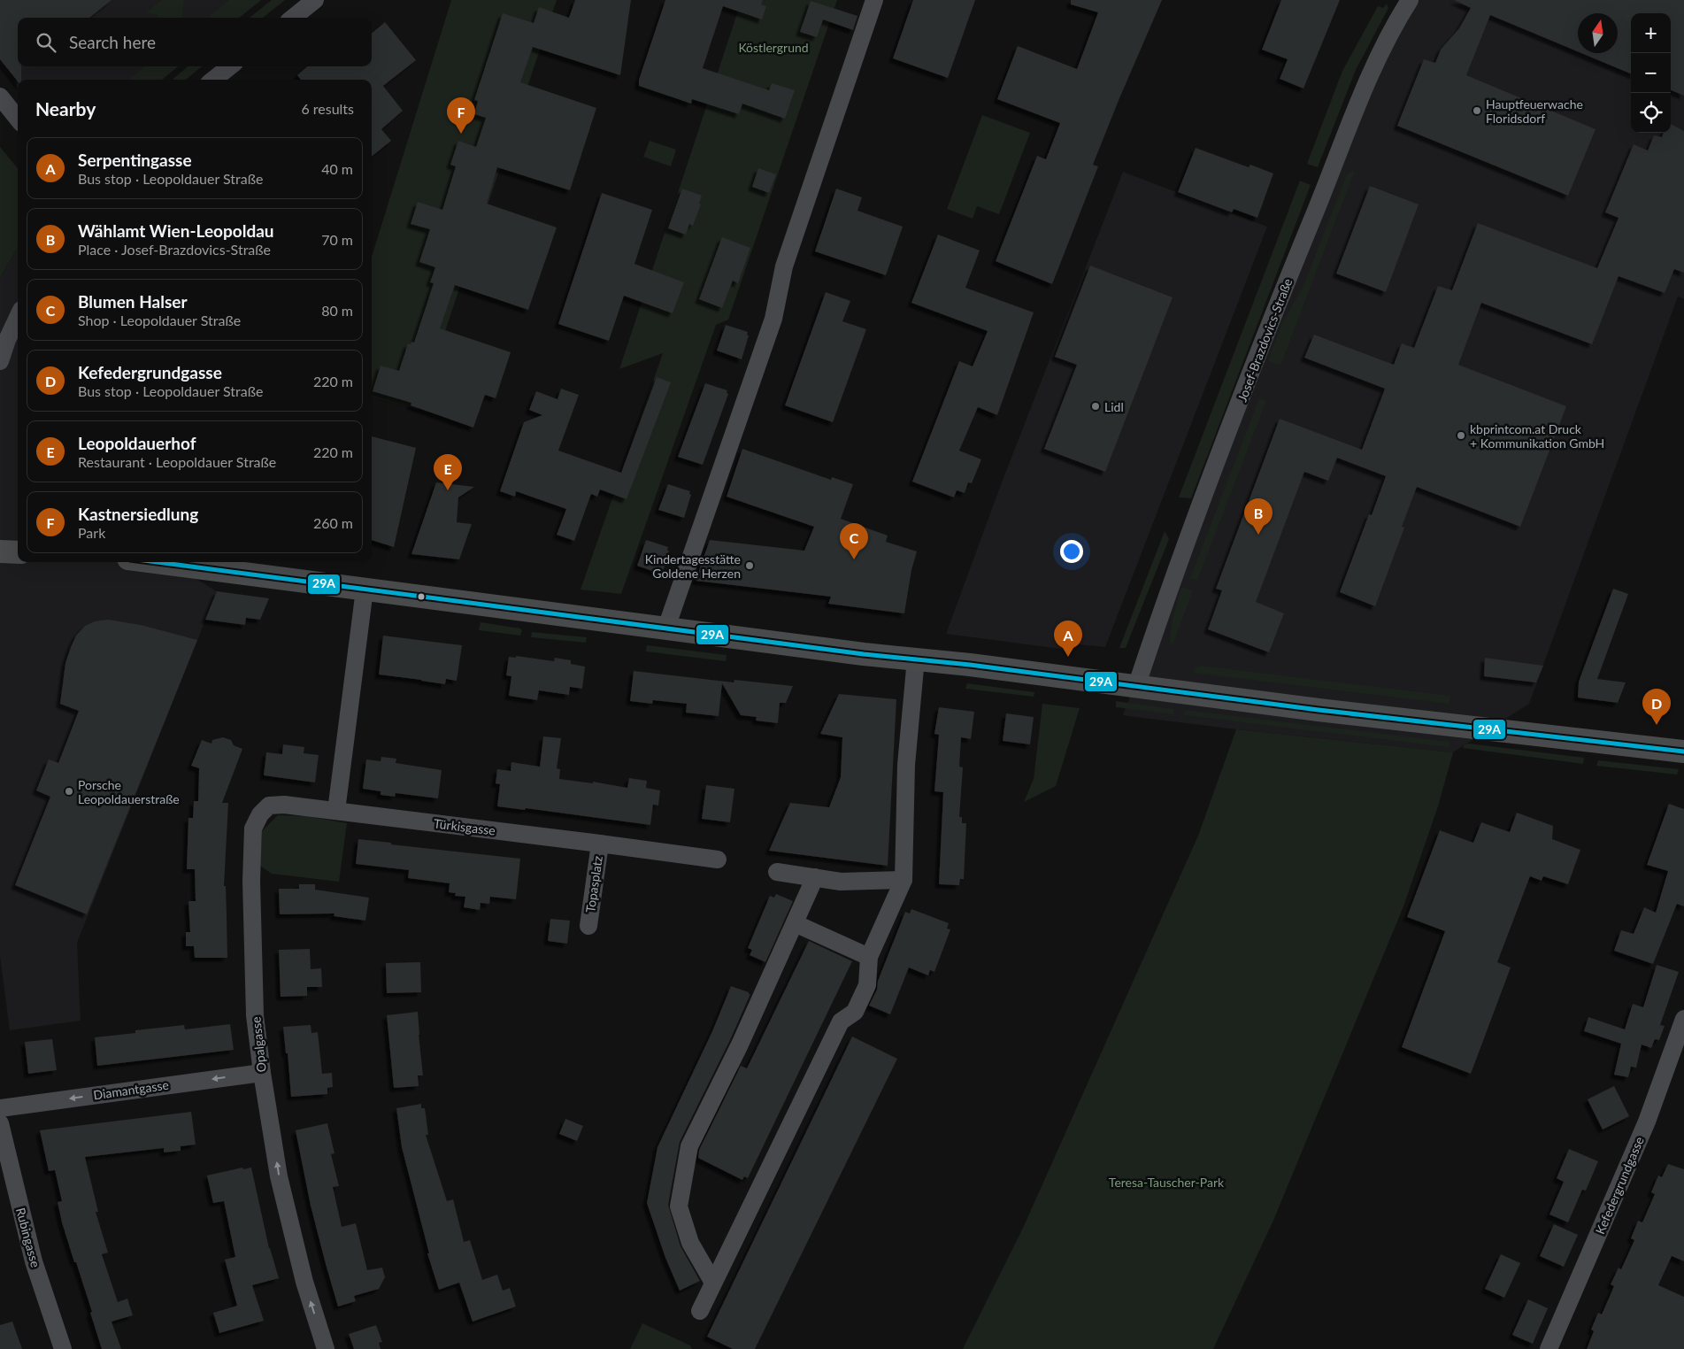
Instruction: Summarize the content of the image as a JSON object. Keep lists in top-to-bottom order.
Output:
{
  "streets": {
    "street": [
      "Josef-Brazdovics-Straße",
      "Türkisgasse",
      "Topasplatz",
      "Opalgasse",
      "Diamantgasse",
      "Kefedergrundgasse",
      "Rubingasse"
    ]
  },
  "crossings": [
    ["Türkisgasse", "Topasplatz"],
    ["Türkisgasse", "Opalgasse"],
    ["Opalgasse", "Diamantgasse"]
  ],
  "one_way": ["Opalgasse", "Diamantgasse"],
  "parks": ["Köstlergrund", "Teresa-Tauscher-Park"],
  "places": [
    "Hauptfeuerwache Floridsdorf",
    "Lidl",
    "kbprintcom.at Druck + Kommunikation GmbH",
    "Kindertagesstätte Goldene Herzen",
    "Porsche Leopoldauerstraße"
  ],
  "lines": ["transit line 29A"],
  "north": "top",
  "page": {
    "map_buttons": ["+", "−"],
    "search": "Search here",
    "heading": ["Nearby", "6 results"],
    "pins": [
      "F",
      "E",
      "B",
      "C",
      "A",
      "D"
    ],
    "list": [
      {
        "mark": "A",
        "name": "Serpentingasse",
        "note": "Bus stop · Leopoldauer Straße",
        "value": "40 m"
      },
      {
        "mark": "B",
        "name": "Wählamt Wien-Leopoldau",
        "note": "Place · Josef-Brazdovics-Straße",
        "value": "70 m"
      },
      {
        "mark": "C",
        "name": "Blumen Halser",
        "note": "Shop · Leopoldauer Straße",
        "value": "80 m"
      },
      {
        "mark": "D",
        "name": "Kefedergrundgasse",
        "note": "Bus stop · Leopoldauer Straße",
        "value": "220 m"
      },
      {
        "mark": "E",
        "name": "Leopoldauerhof",
        "note": "Restaurant · Leopoldauer Straße",
        "value": "220 m"
      },
      {
        "mark": "F",
        "name": "Kastnersiedlung",
        "note": "Park",
        "value": "260 m"
      }
    ]
  }
}
